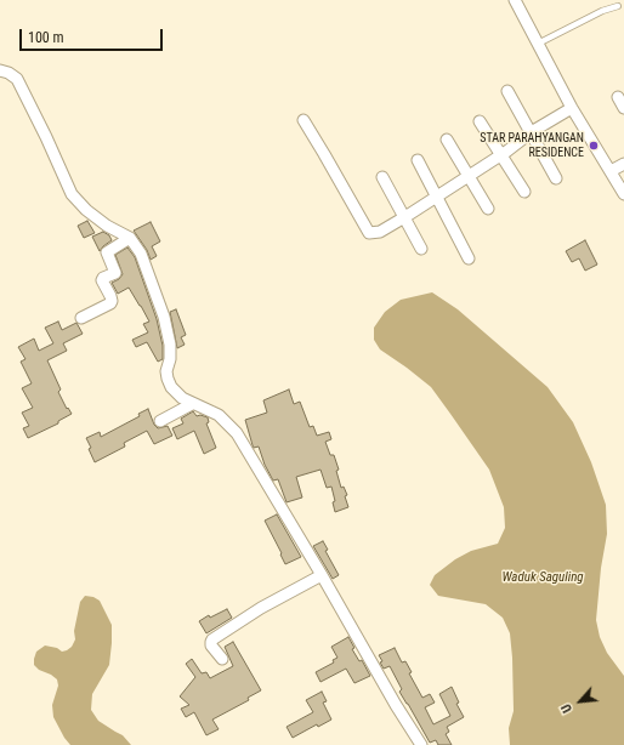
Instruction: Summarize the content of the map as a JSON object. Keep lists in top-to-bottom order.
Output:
{
  "water": ["Waduk Saguling"],
  "places": ["STAR PARAHYANGAN RESIDENCE"],
  "scale_bar": "100 m",
  "north": "bottom left"
}
